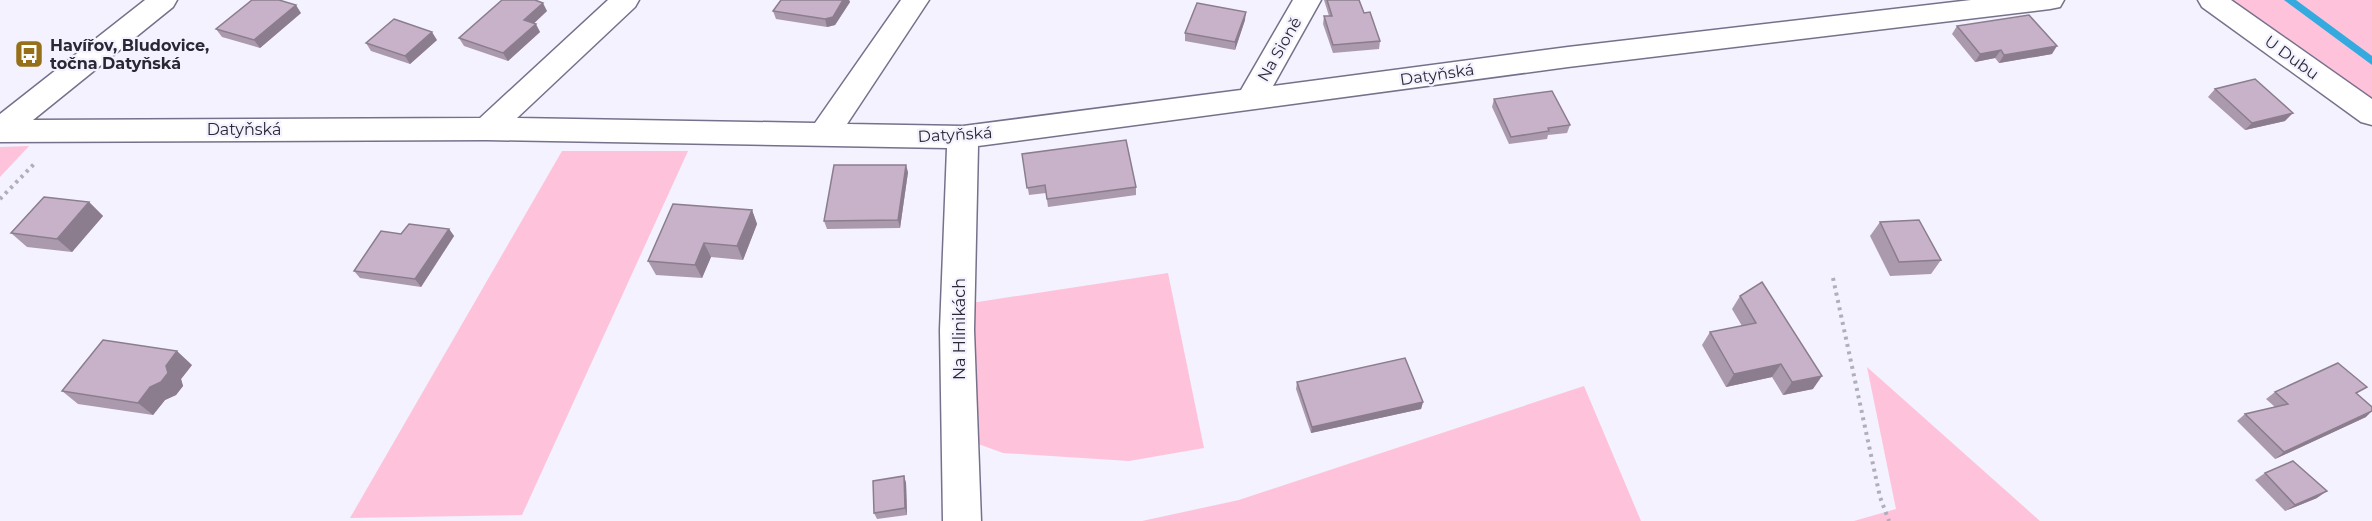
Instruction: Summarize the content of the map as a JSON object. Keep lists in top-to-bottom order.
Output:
{
  "streets": {
    "street": [
      "Na Sioně",
      "U Dubu",
      "Datyňská",
      "Na Hlinikách"
    ]
  },
  "crossings": [
    ["Na Sioně", "Datyňská"],
    ["Datyňská", "Na Hlinikách"]
  ],
  "places": {
    "bus stop": ["Havířov, Bludovice, točna Datyňská"]
  }
}
